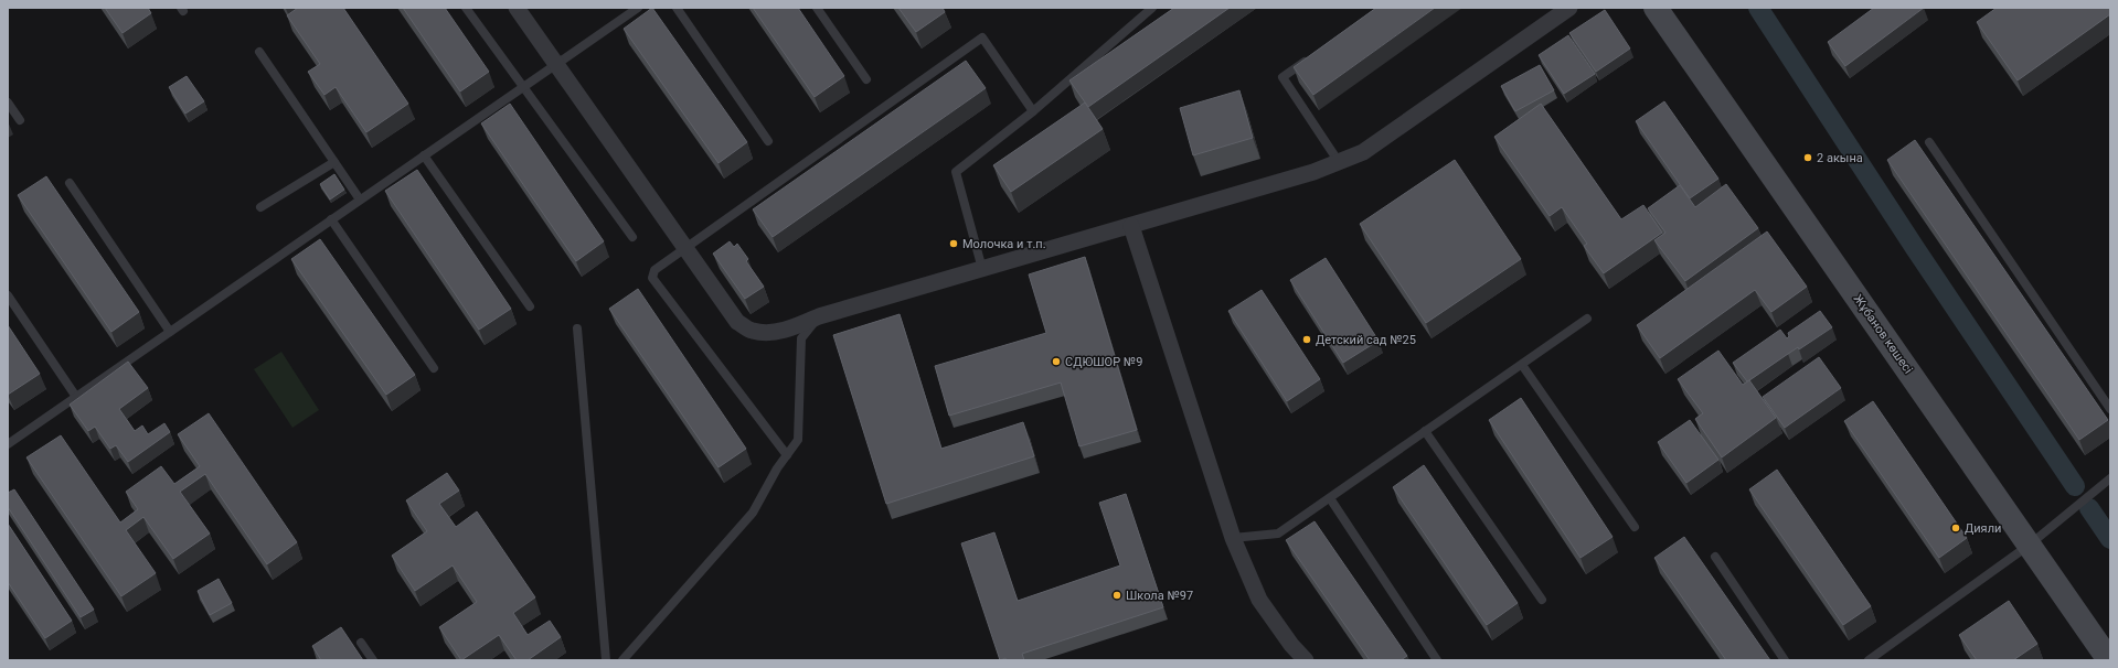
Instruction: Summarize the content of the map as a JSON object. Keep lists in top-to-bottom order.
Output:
{
  "streets": {
    "main road": ["Жұбанов көшесі"]
  },
  "places": [
    "2 акына",
    "Молочка и т.п.",
    "Детский сад №25",
    "СДЮШОР №9",
    "Дияли",
    "Школа №97"
  ]
}
